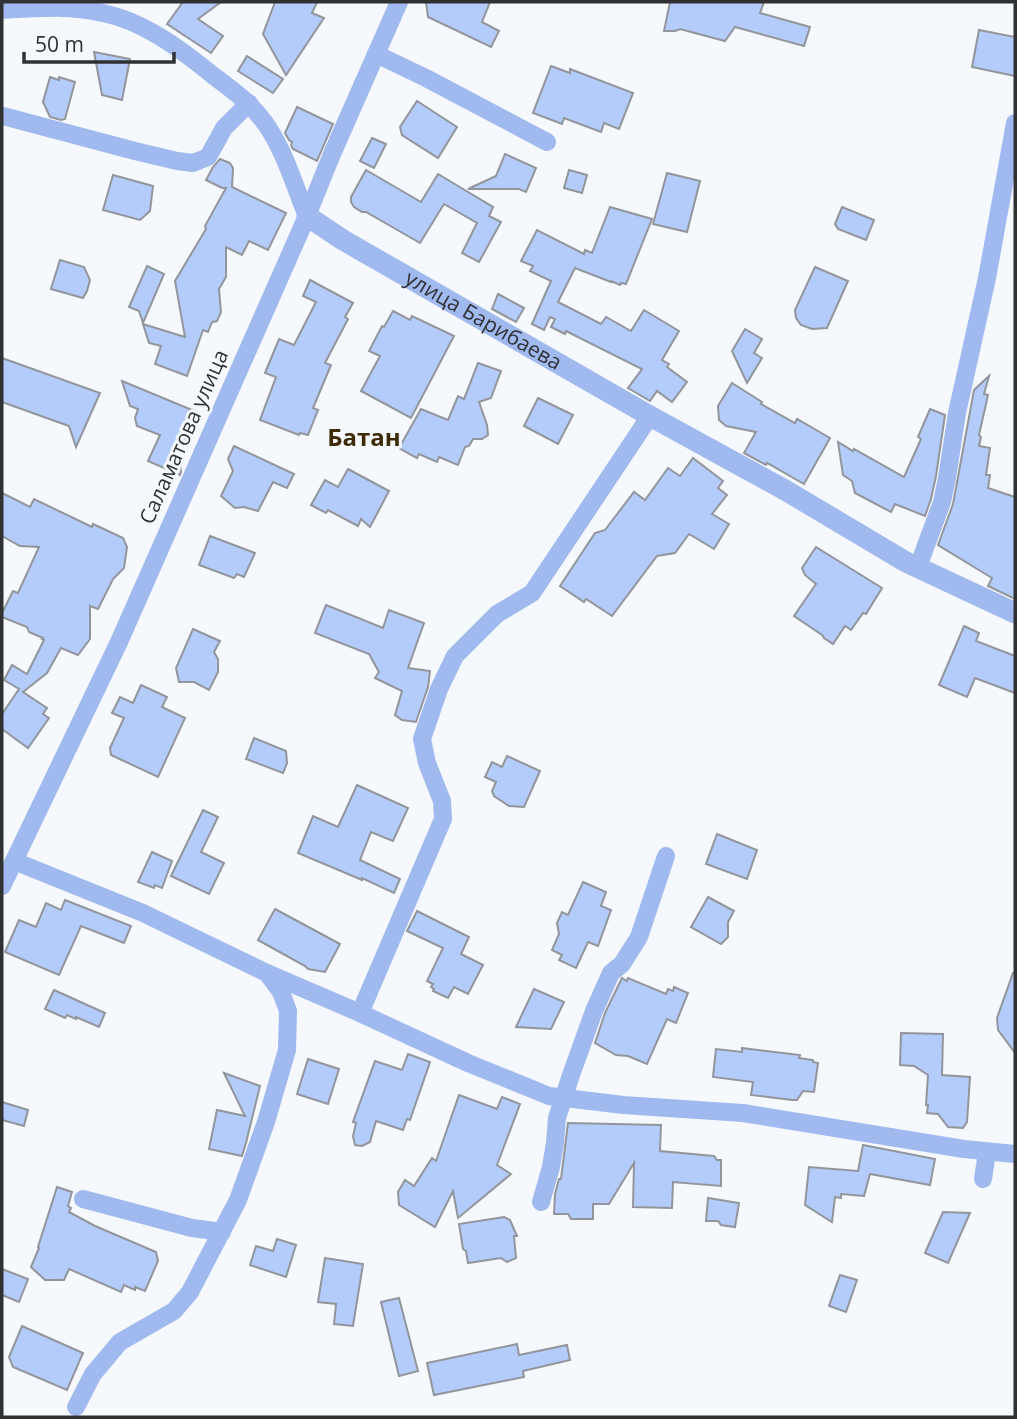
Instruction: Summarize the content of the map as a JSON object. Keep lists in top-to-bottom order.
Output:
{
  "streets": {
    "street": ["улица Барибаева", "Саламатова улица"]
  },
  "crossings": [
    ["улица Барибаева", "Саламатова улица"]
  ],
  "districts": ["Батан"],
  "scale_bar": "50 m"
}
